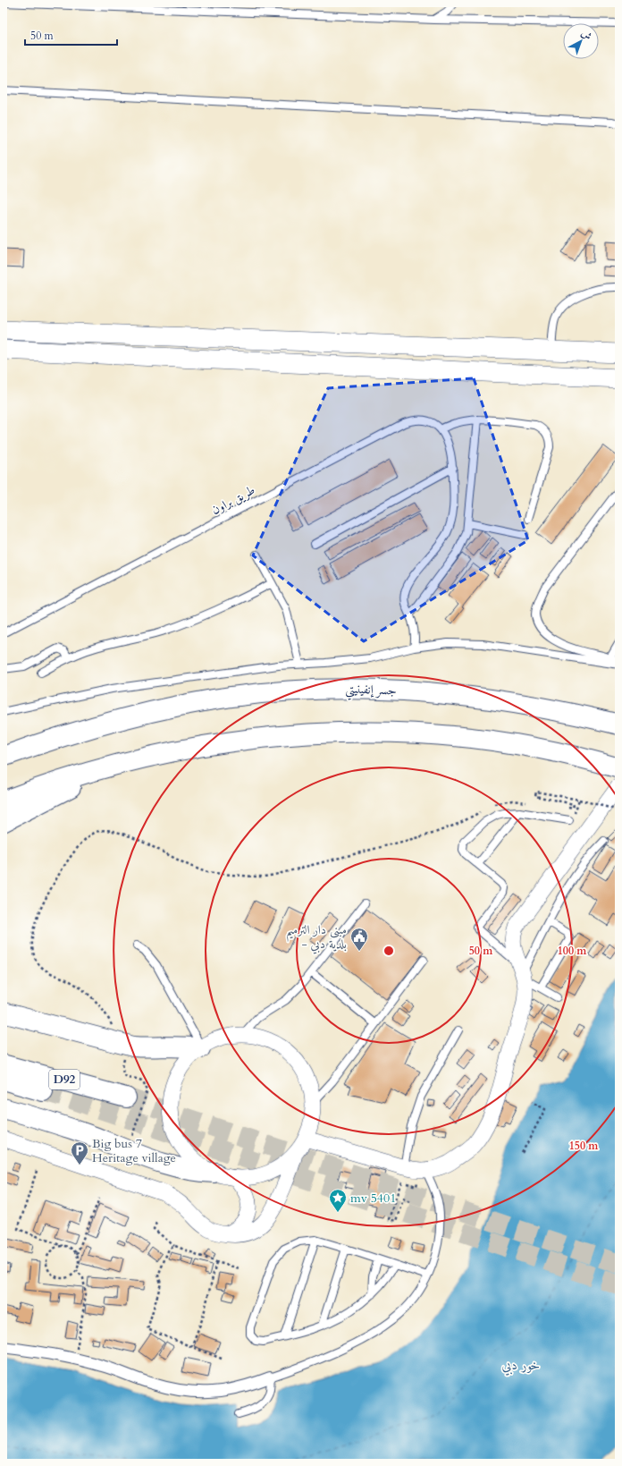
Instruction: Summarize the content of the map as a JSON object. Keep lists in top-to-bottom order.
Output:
{
  "streets": {
    "main road": ["جسر إنفينيتي", "D92"],
    "lane": ["طريق براون"]
  },
  "water": ["خور دبي"],
  "places": {
    "public building": ["مبنى دار الترميم - بلدية دبي"],
    "parking": ["Big bus 7 Heritage village"],
    "place": ["mv 5401"]
  },
  "scale_bar": "50 m",
  "north": "top right",
  "rings": ["50 m", "100 m", "150 m"]
}
